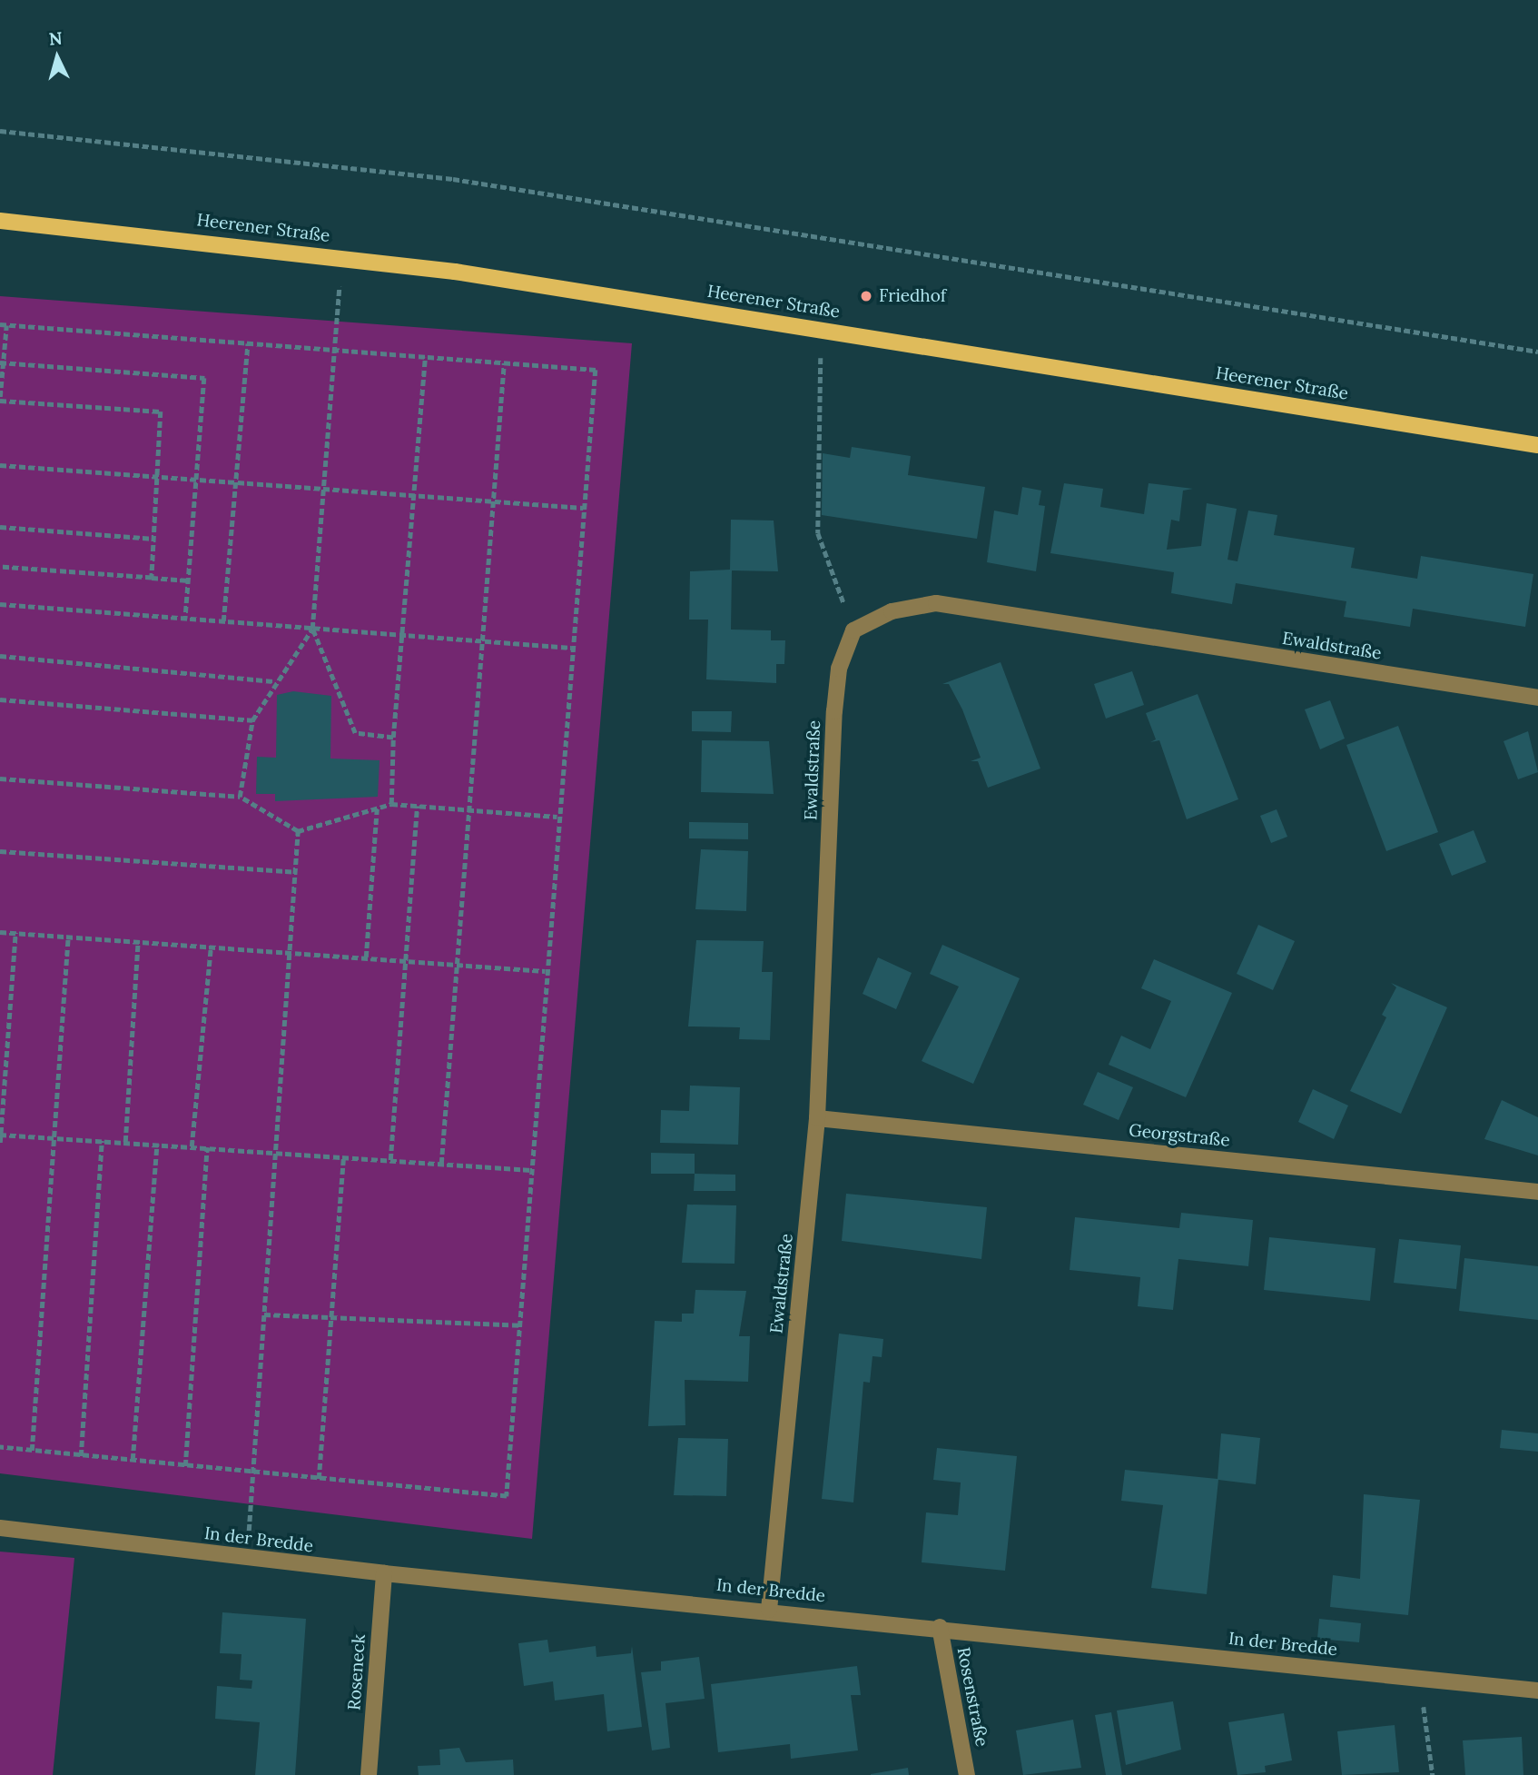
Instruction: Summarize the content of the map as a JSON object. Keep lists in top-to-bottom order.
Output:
{
  "streets": {
    "main road": ["Heerener Straße"],
    "street": [
      "Ewaldstraße",
      "Georgstraße",
      "In der Bredde",
      "Roseneck",
      "Rosenstraße"
    ]
  },
  "crossings": [
    ["Ewaldstraße", "Georgstraße"],
    ["Ewaldstraße", "In der Bredde"],
    ["In der Bredde", "Roseneck"],
    ["In der Bredde", "Rosenstraße"]
  ],
  "places": ["Friedhof"],
  "north": "top"
}
